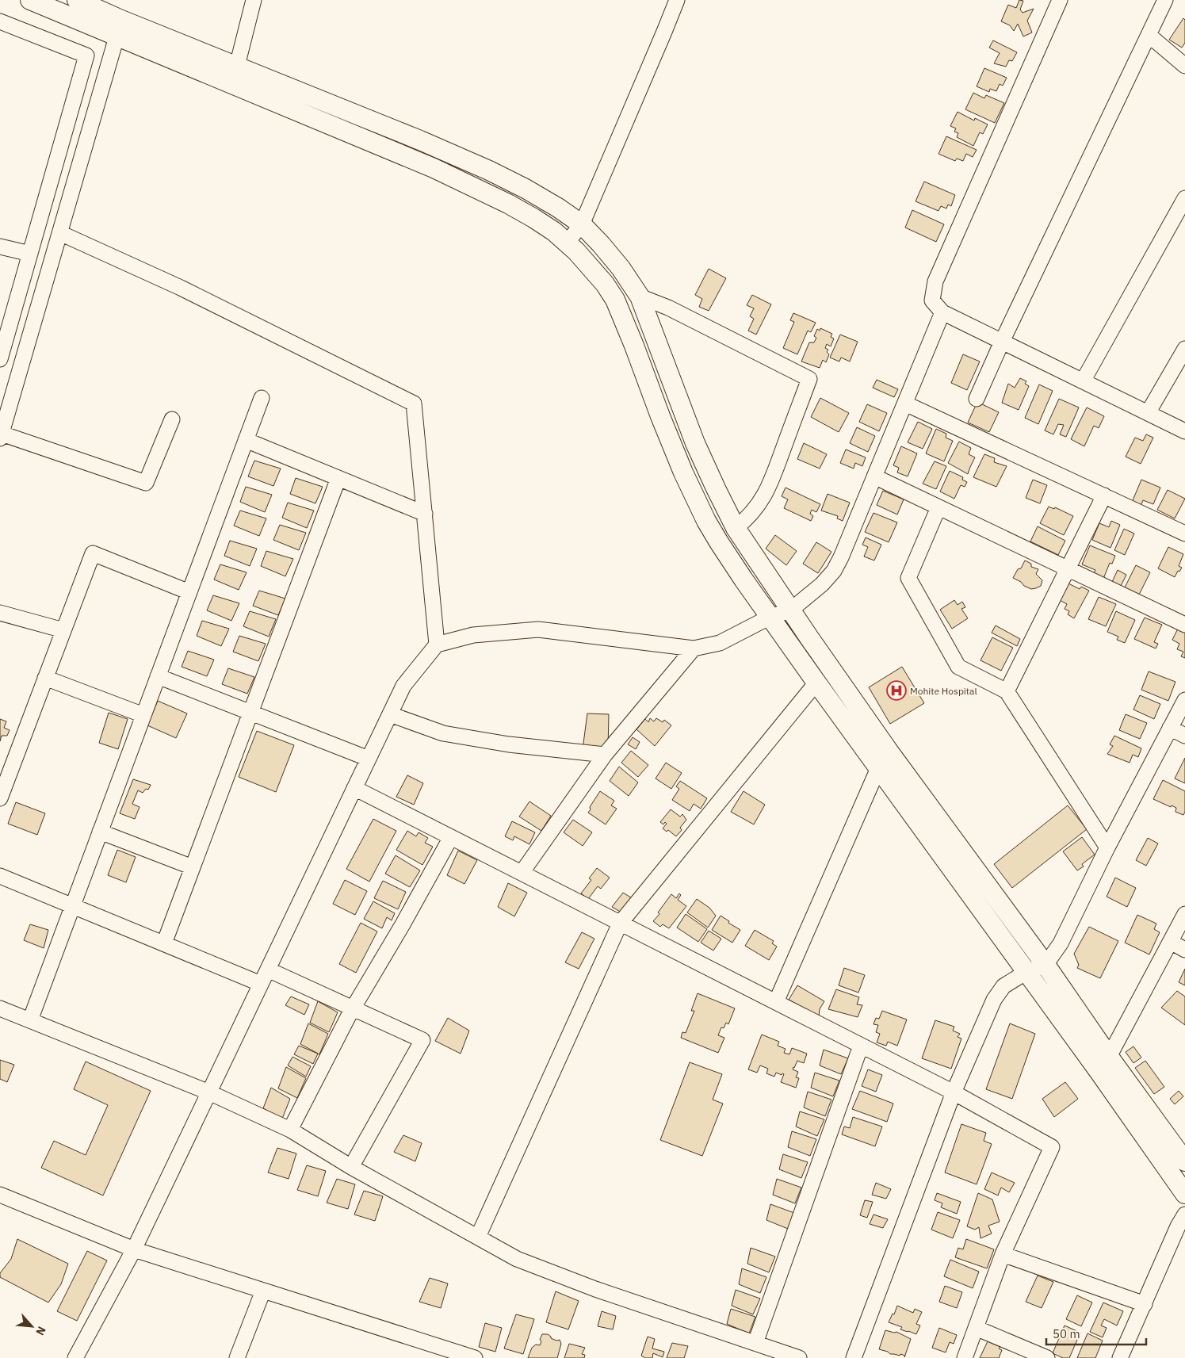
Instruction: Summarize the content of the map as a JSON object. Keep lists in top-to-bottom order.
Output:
{
  "places": {
    "hospital": ["Mohite Hospital"]
  },
  "scale_bar": "50 m",
  "north": "bottom right"
}
